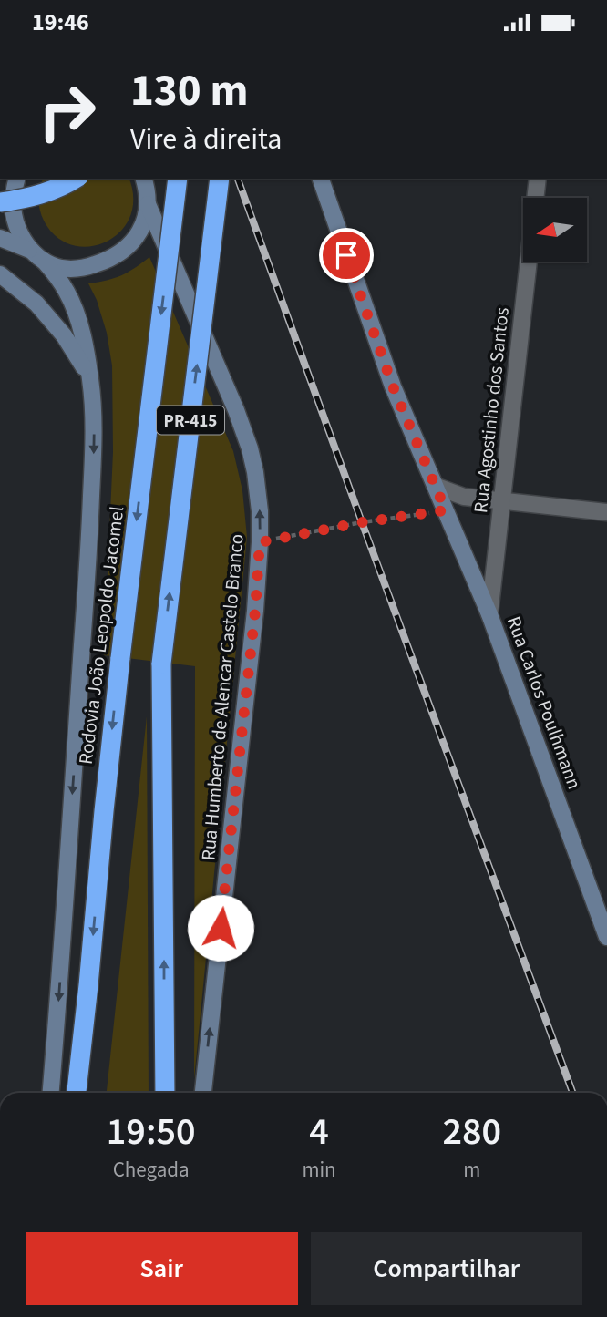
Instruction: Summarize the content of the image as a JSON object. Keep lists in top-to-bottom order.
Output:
{
  "streets": {
    "highway": ["PR-415", "Rodovia João Leopoldo Jacomel"],
    "main road": ["Rua Humberto de Alencar Castelo Branco", "Rua Carlos Poulhmann"],
    "street": ["Rua Agostinho dos Santos"]
  },
  "crossings": [
    ["Rua Agostinho dos Santos", "Rua Carlos Poulhmann"]
  ],
  "one_way": ["Rua Humberto de Alencar Castelo Branco"],
  "north": "left",
  "page": {
    "status": "19:46",
    "turn": ["130 m", "Vire à direita"],
    "eta": [
      "19:50",
      "Chegada",
      "4",
      "min",
      "280",
      "m"
    ],
    "buttons": ["Sair", "Compartilhar"]
  }
}
